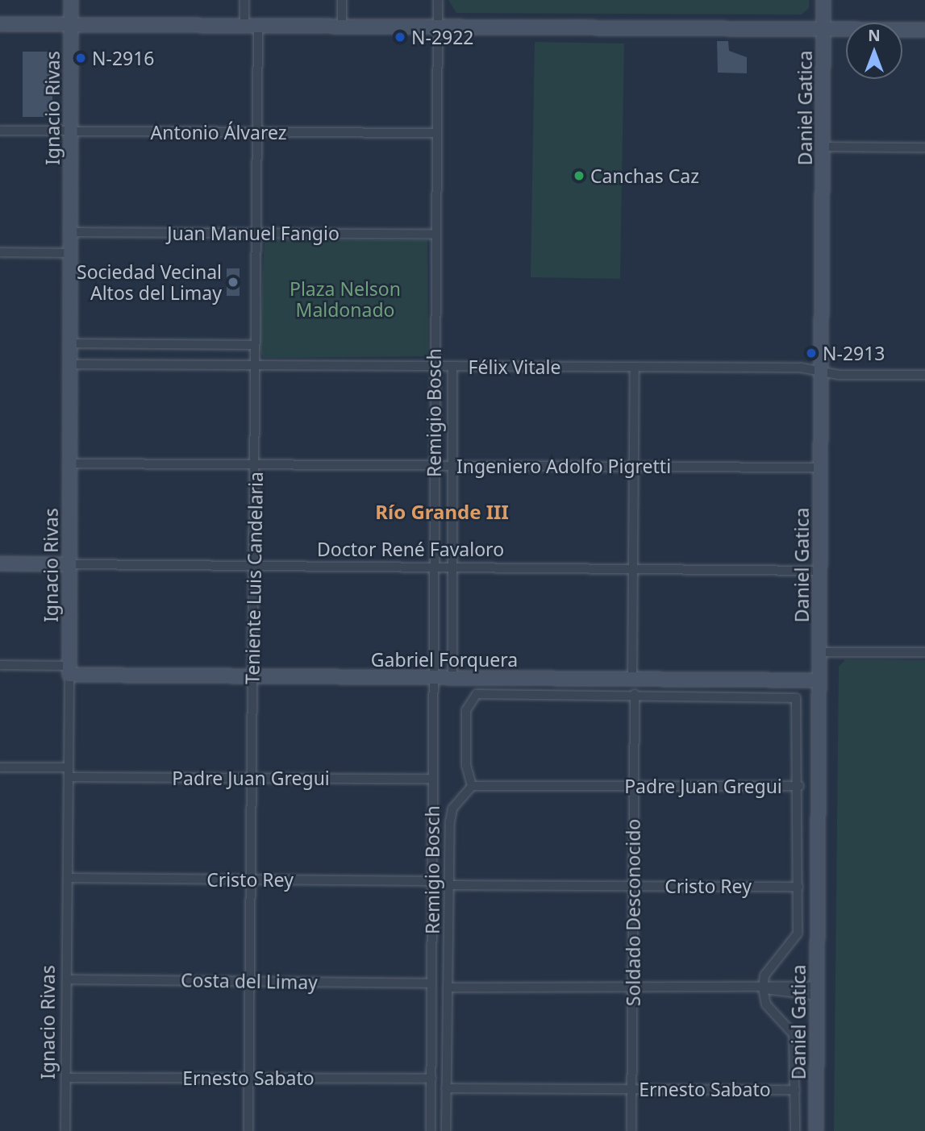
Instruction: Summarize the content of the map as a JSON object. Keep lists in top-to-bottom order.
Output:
{
  "streets": {
    "main road": [
      "Ignacio Rivas",
      "Daniel Gatica",
      "Doctor René Favaloro",
      "Gabriel Forquera"
    ],
    "street": [
      "Antonio Álvarez",
      "Juan Manuel Fangio",
      "Félix Vitale",
      "Remigio Bosch",
      "Ingeniero Adolfo Pigretti",
      "Teniente Luis Candelaria",
      "Padre Juan Gregui",
      "Cristo Rey",
      "Soldado Desconocido",
      "Costa del Limay",
      "Ernesto Sabato"
    ]
  },
  "crossings": [
    ["Ignacio Rivas", "Antonio Álvarez"],
    ["Ignacio Rivas", "Juan Manuel Fangio"],
    ["Ignacio Rivas", "Félix Vitale"],
    ["Ignacio Rivas", "Ingeniero Adolfo Pigretti"],
    ["Ignacio Rivas", "Doctor René Favaloro"],
    ["Ignacio Rivas", "Gabriel Forquera"],
    ["Ignacio Rivas", "Padre Juan Gregui"],
    ["Ignacio Rivas", "Cristo Rey"],
    ["Ignacio Rivas", "Costa del Limay"],
    ["Ignacio Rivas", "Ernesto Sabato"],
    ["Daniel Gatica", "Félix Vitale"],
    ["Daniel Gatica", "Ingeniero Adolfo Pigretti"],
    ["Daniel Gatica", "Doctor René Favaloro"],
    ["Daniel Gatica", "Gabriel Forquera"],
    ["Daniel Gatica", "Padre Juan Gregui"],
    ["Daniel Gatica", "Cristo Rey"],
    ["Daniel Gatica", "Ernesto Sabato"],
    ["Antonio Álvarez", "Remigio Bosch"],
    ["Antonio Álvarez", "Teniente Luis Candelaria"],
    ["Juan Manuel Fangio", "Remigio Bosch"],
    ["Juan Manuel Fangio", "Teniente Luis Candelaria"],
    ["Félix Vitale", "Remigio Bosch"],
    ["Félix Vitale", "Teniente Luis Candelaria"],
    ["Remigio Bosch", "Ingeniero Adolfo Pigretti"],
    ["Remigio Bosch", "Doctor René Favaloro"],
    ["Remigio Bosch", "Gabriel Forquera"],
    ["Remigio Bosch", "Padre Juan Gregui"],
    ["Remigio Bosch", "Cristo Rey"],
    ["Remigio Bosch", "Costa del Limay"],
    ["Remigio Bosch", "Ernesto Sabato"],
    ["Ingeniero Adolfo Pigretti", "Teniente Luis Candelaria"],
    ["Doctor René Favaloro", "Teniente Luis Candelaria"],
    ["Teniente Luis Candelaria", "Gabriel Forquera"],
    ["Teniente Luis Candelaria", "Padre Juan Gregui"],
    ["Teniente Luis Candelaria", "Cristo Rey"],
    ["Teniente Luis Candelaria", "Costa del Limay"],
    ["Teniente Luis Candelaria", "Ernesto Sabato"],
    ["Gabriel Forquera", "Padre Juan Gregui"],
    ["Gabriel Forquera", "Soldado Desconocido"],
    ["Padre Juan Gregui", "Soldado Desconocido"],
    ["Cristo Rey", "Soldado Desconocido"],
    ["Soldado Desconocido", "Ernesto Sabato"]
  ],
  "districts": ["Río Grande III"],
  "parks": ["Plaza Nelson Maldonado"],
  "places": [
    "N-2922",
    "N-2916",
    "Canchas Caz",
    "Sociedad Vecinal Altos del Limay",
    "N-2913"
  ],
  "north": "top"
}
